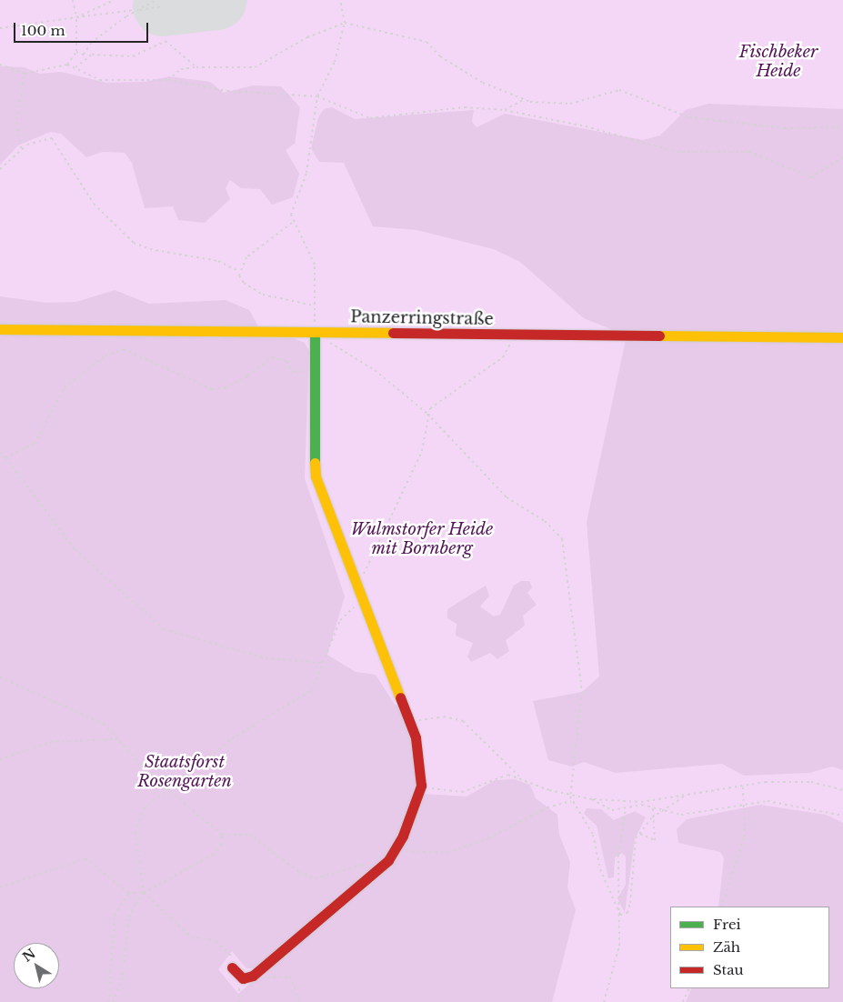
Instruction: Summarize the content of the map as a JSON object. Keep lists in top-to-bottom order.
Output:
{
  "streets": {
    "street": ["Panzerringstraße"]
  },
  "parks": ["Fischbeker Heide", "Wulmstorfer Heide mit Bornberg", "Staatsforst Rosengarten"],
  "legend": ["Frei", "Zäh", "Stau"],
  "scale_bar": "100 m",
  "north": "top left"
}
